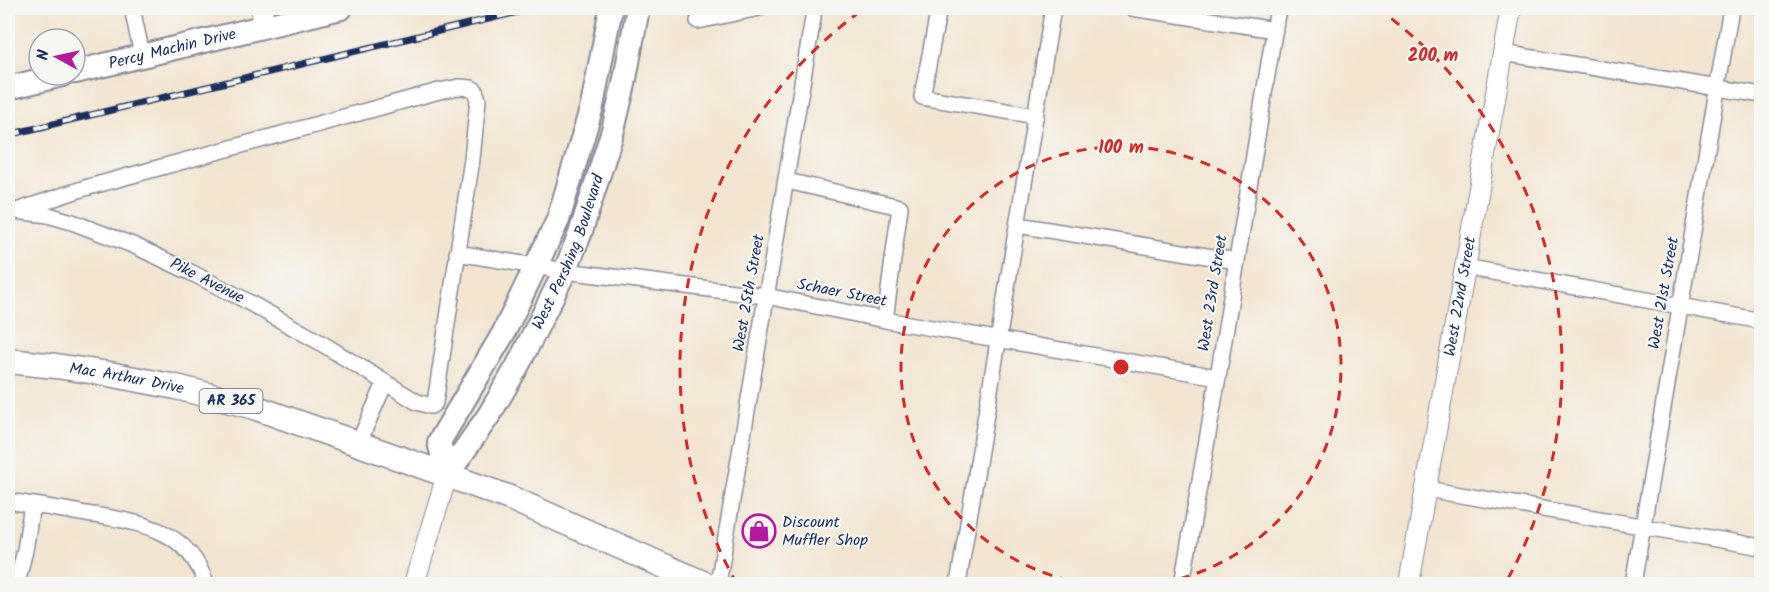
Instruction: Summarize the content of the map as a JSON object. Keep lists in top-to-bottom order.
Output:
{
  "streets": {
    "main road": [
      "Percy Machin Drive",
      "West Pershing Boulevard",
      "Mac Arthur Drive",
      "AR 365"
    ],
    "street": [
      "Pike Avenue",
      "West 25th Street",
      "Schaer Street",
      "West 23rd Street",
      "West 21st Street",
      "West 22nd Street"
    ]
  },
  "crossings": [
    ["West Pershing Boulevard", "Schaer Street"],
    ["West Pershing Boulevard", "Mac Arthur Drive"],
    ["West Pershing Boulevard", "AR 365"],
    ["Pike Avenue", "Schaer Street"],
    ["West 25th Street", "Schaer Street"],
    ["Schaer Street", "West 23rd Street"],
    ["Mac Arthur Drive", "AR 365"]
  ],
  "places": {
    "shop": ["Discount Muffler Shop"]
  },
  "north": "left",
  "rings": ["200 m", "100 m"]
}
